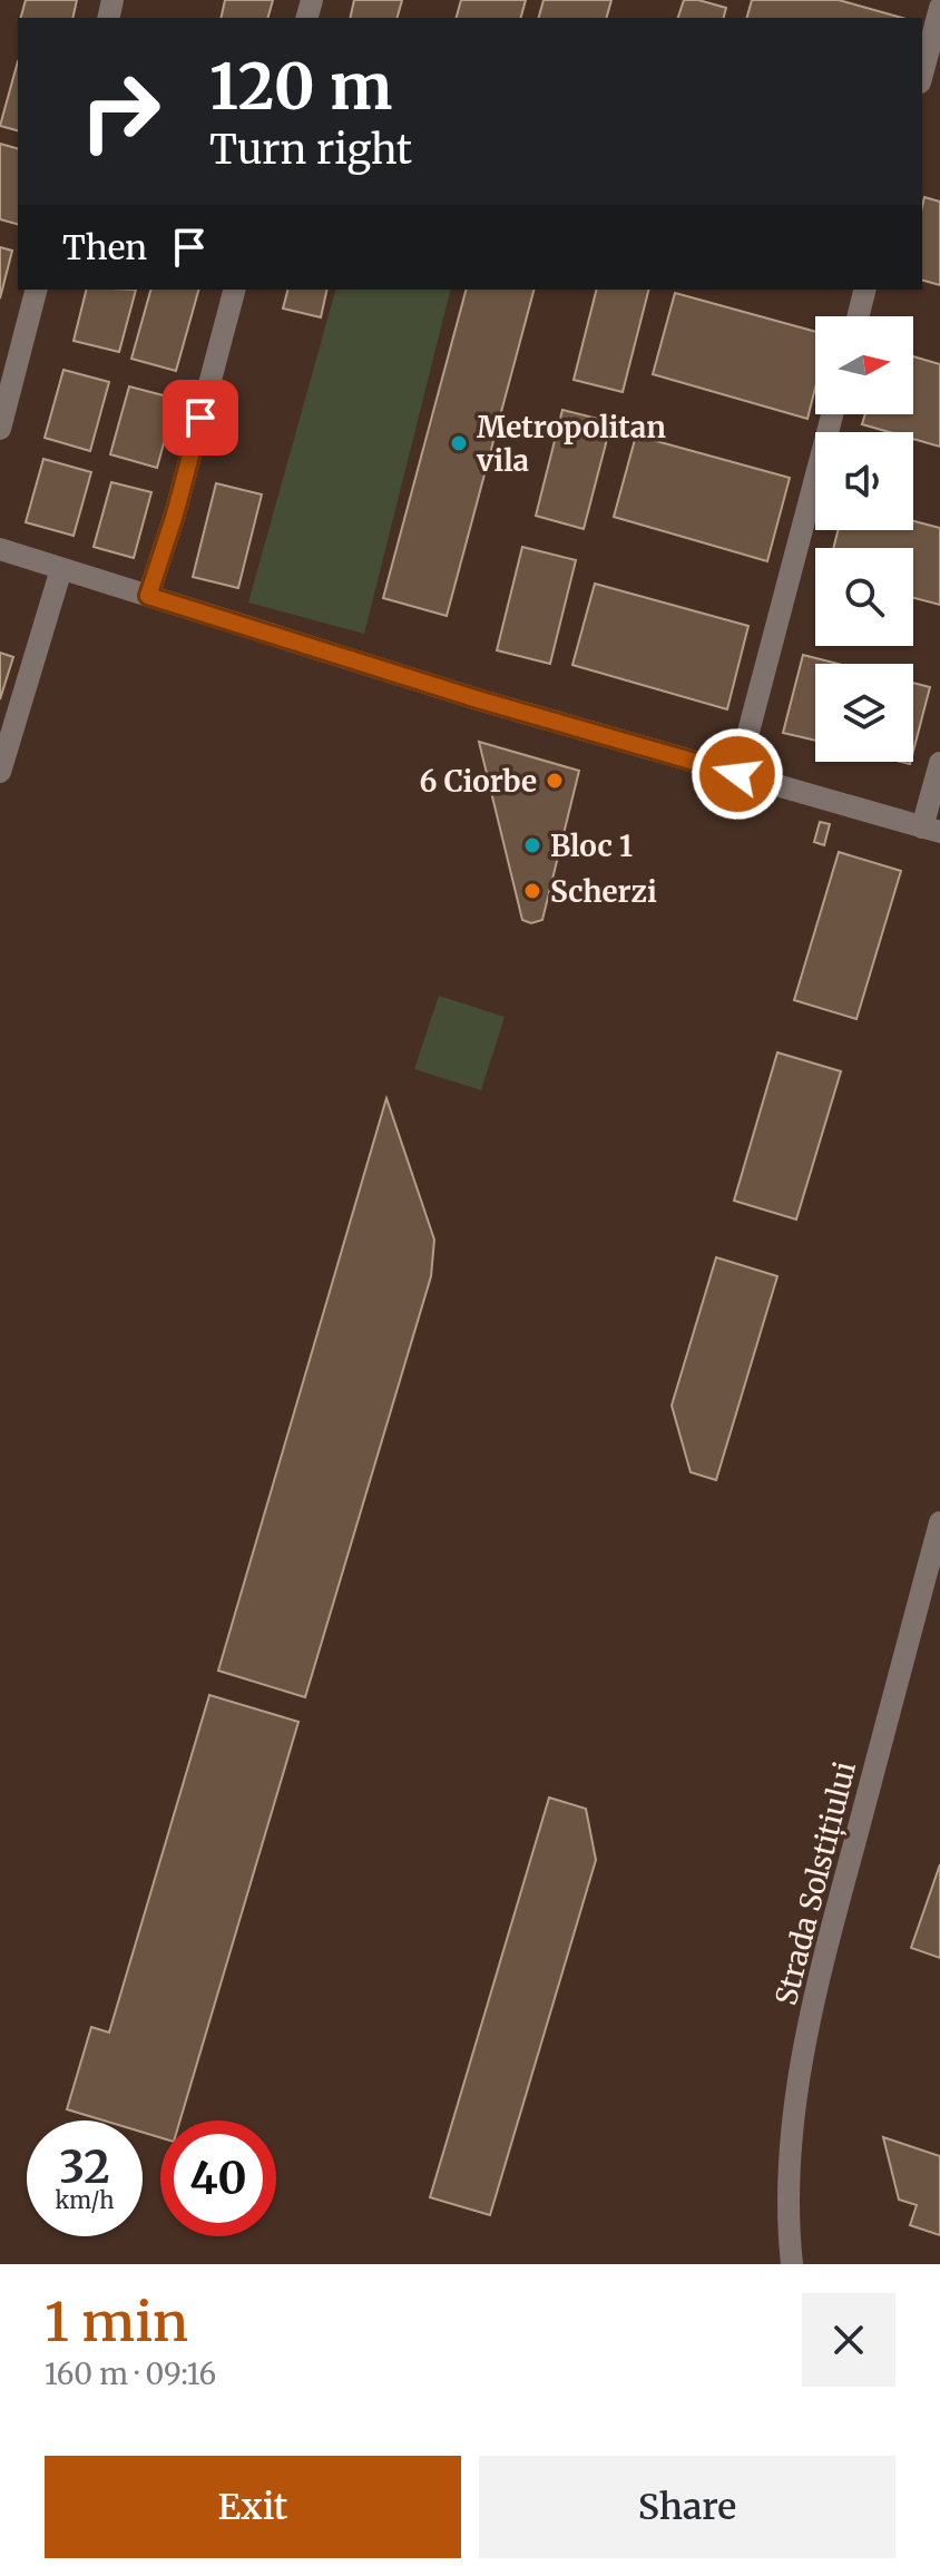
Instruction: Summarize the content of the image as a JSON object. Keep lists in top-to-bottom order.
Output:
{
  "streets": {
    "street": ["Strada Solstițiului"]
  },
  "places": [
    "Metropolitan vila",
    "6 Ciorbe",
    "Bloc 1",
    "Scherzi"
  ],
  "north": "right",
  "page": {
    "turn": ["120 m", "Turn right"],
    "then": "Then",
    "speed": "32 km/h",
    "limit": "40",
    "heading": ["1 min", "160 m · 09:16"],
    "buttons": ["Exit", "Share"]
  }
}
